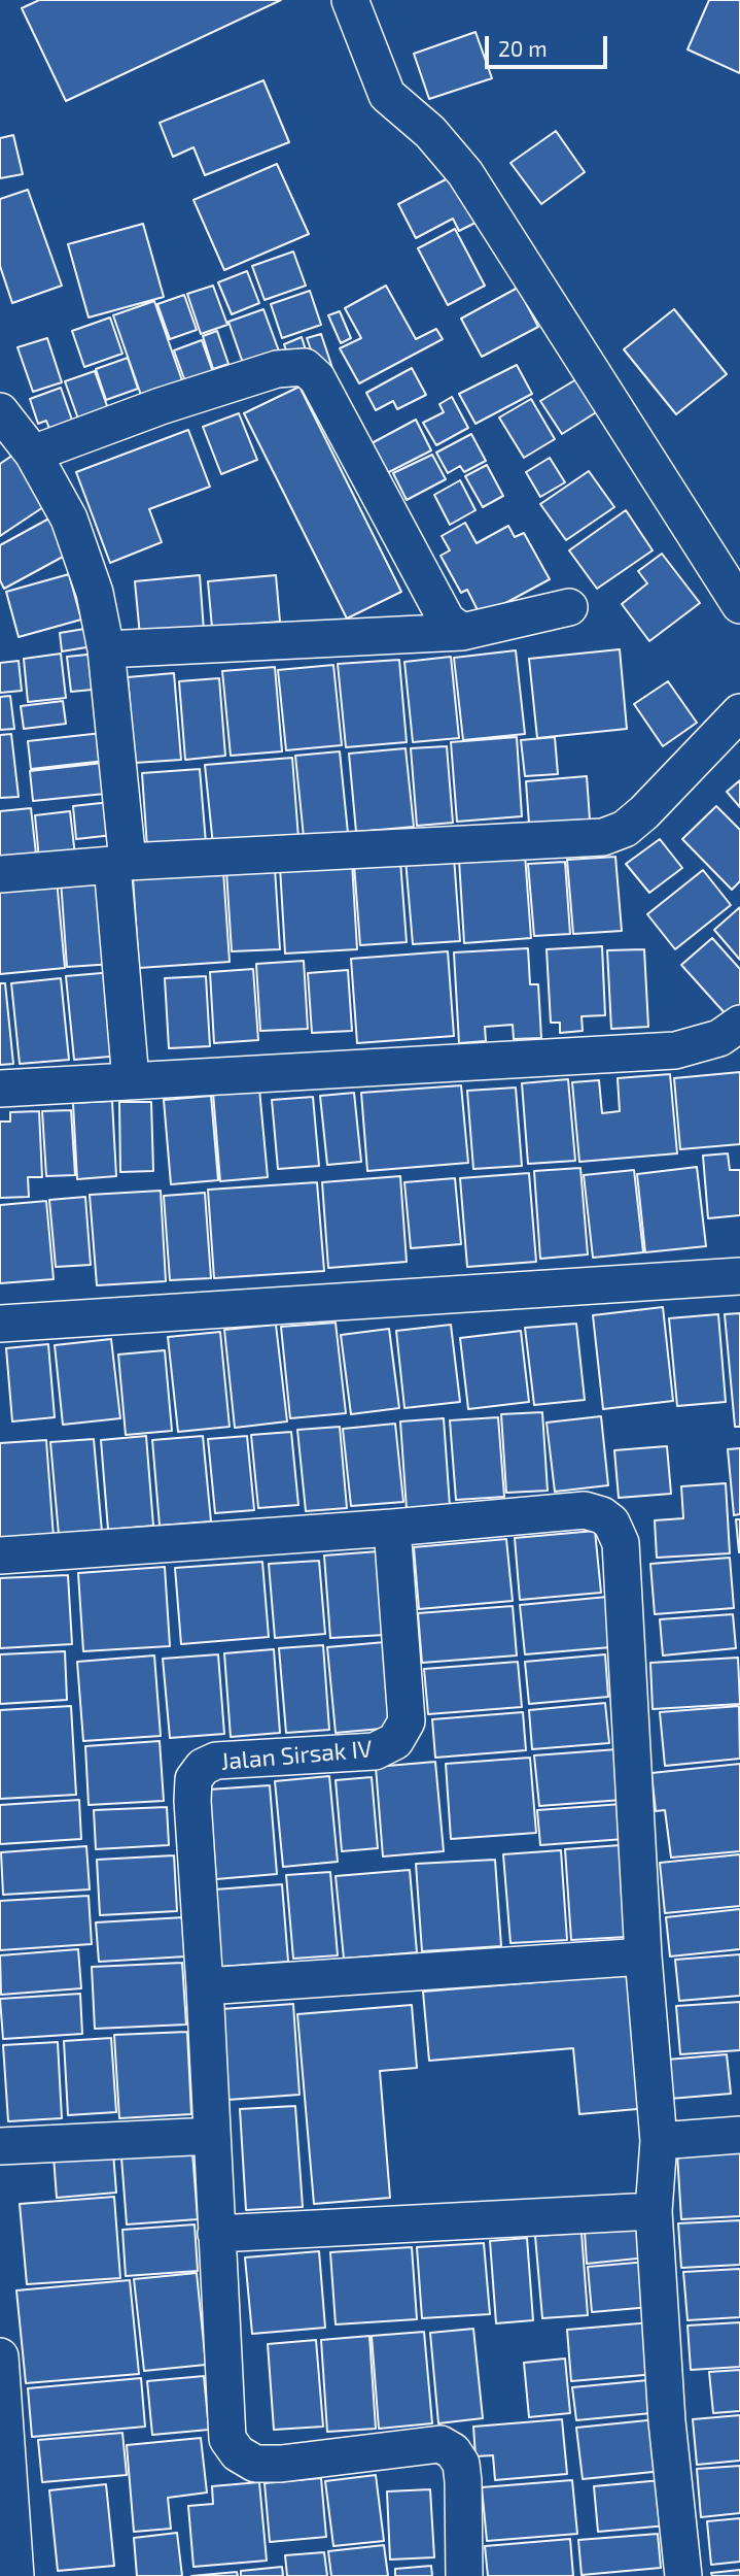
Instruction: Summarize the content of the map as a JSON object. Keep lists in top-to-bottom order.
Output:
{
  "streets": {
    "street": ["Jalan Sirsak IV"]
  },
  "scale_bar": "20 m"
}
